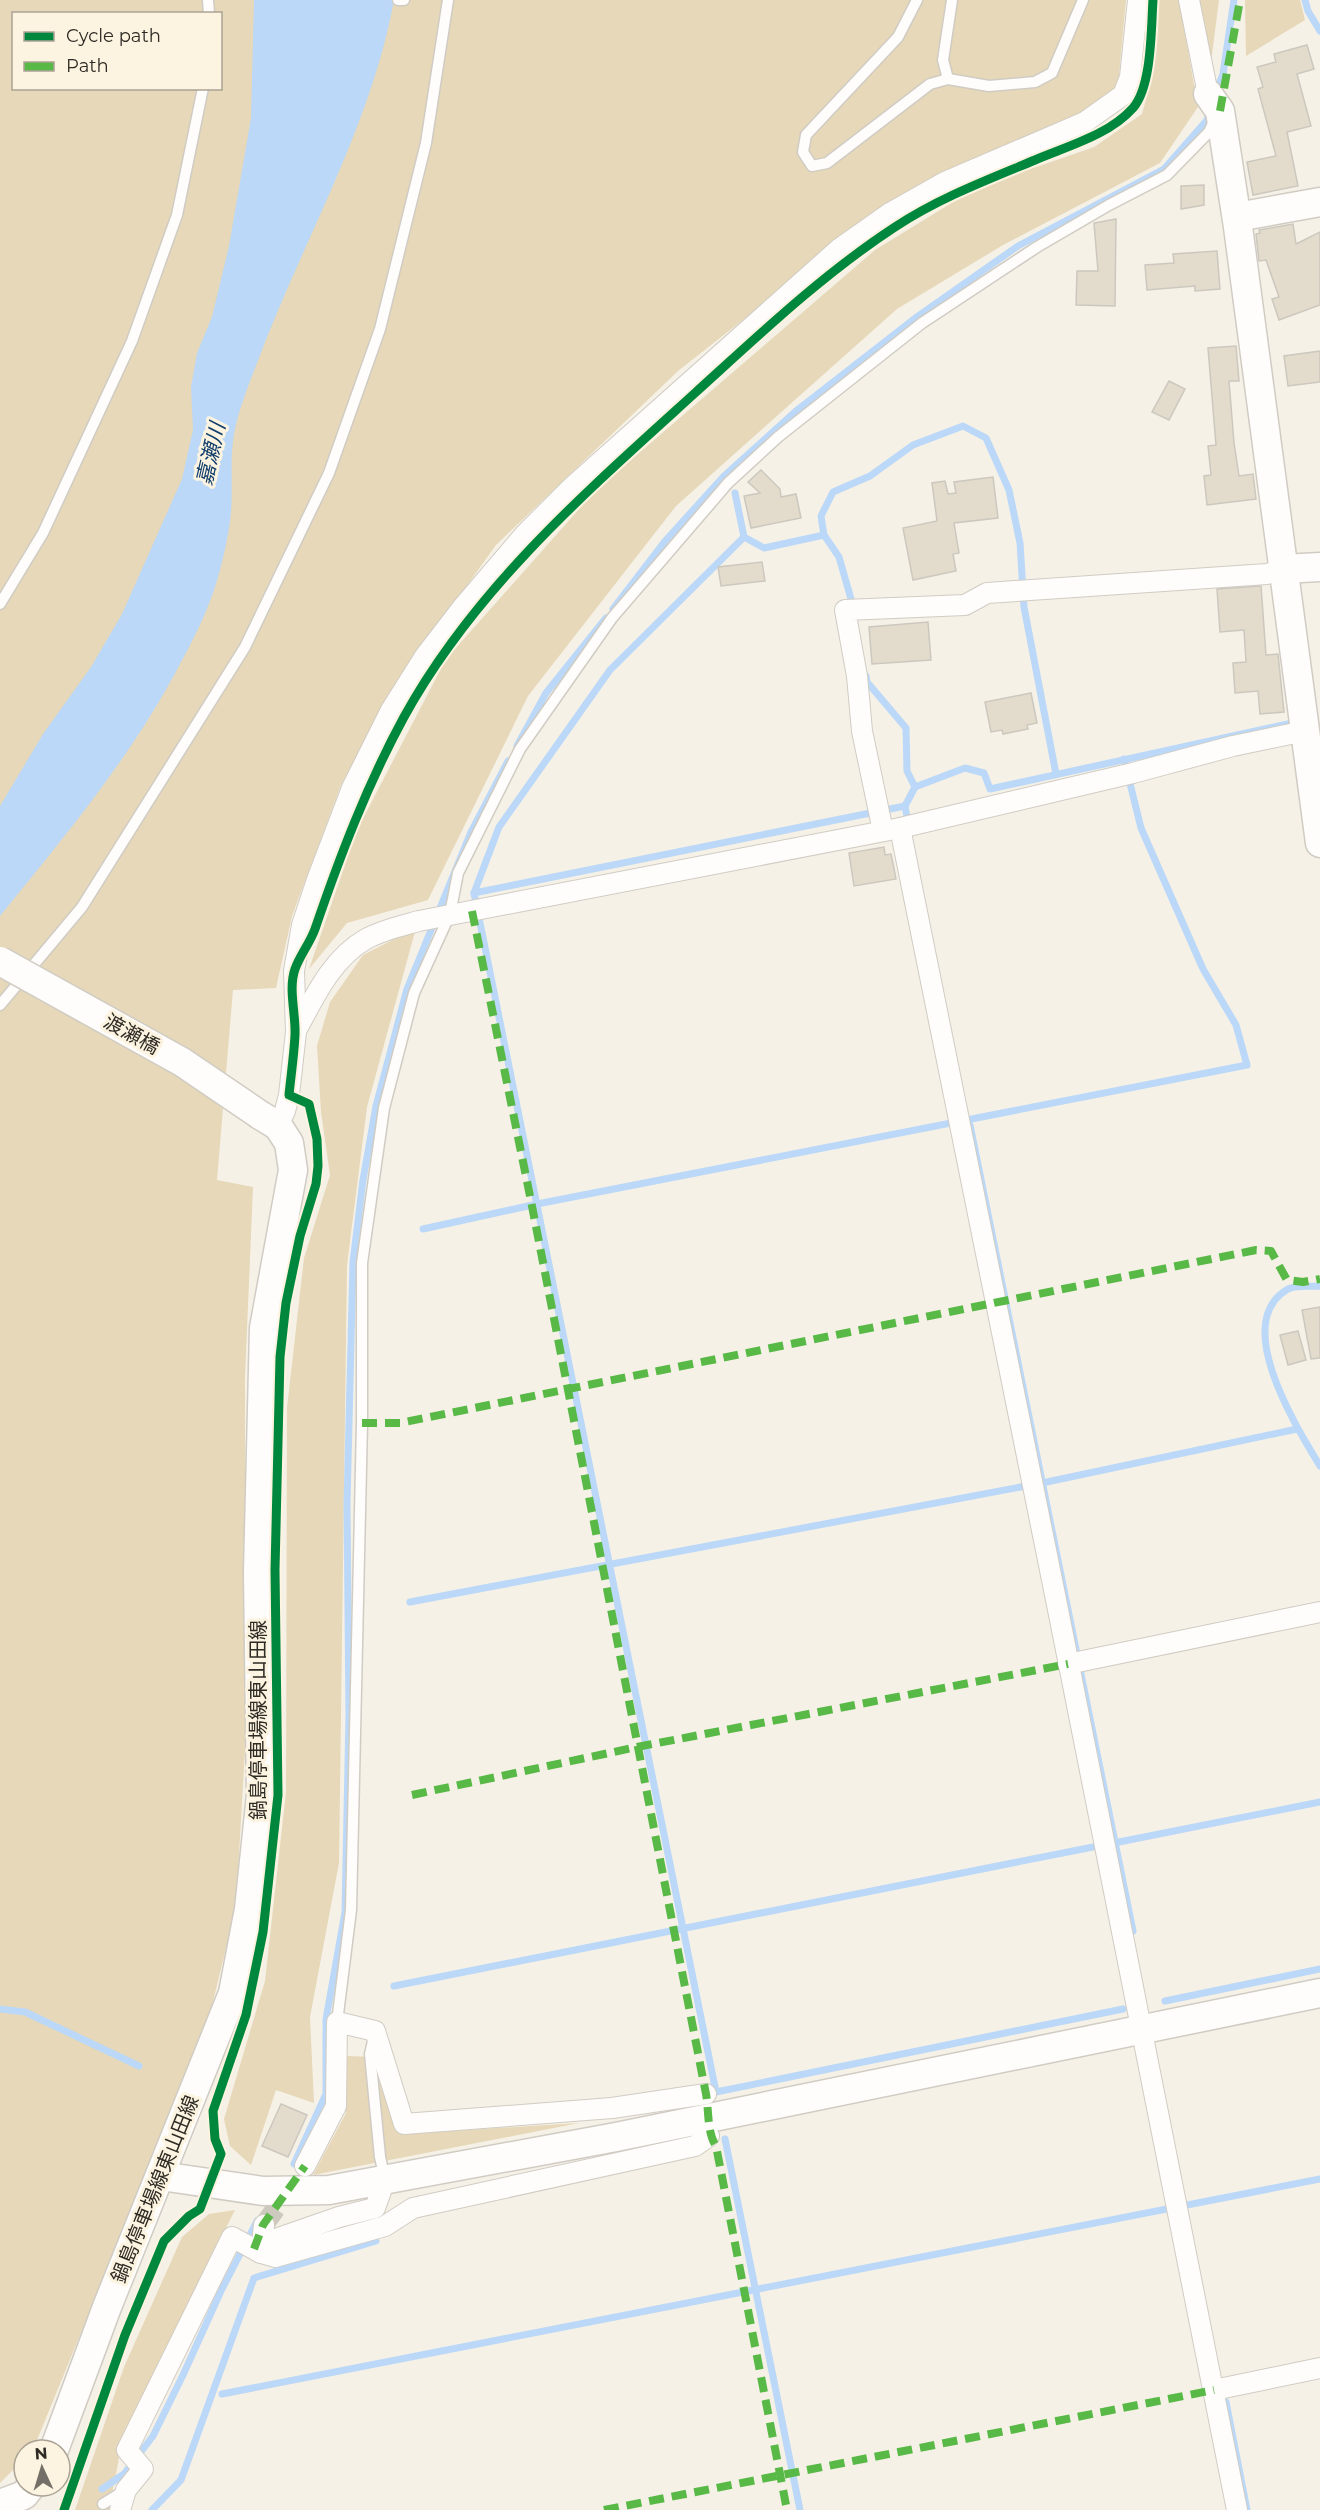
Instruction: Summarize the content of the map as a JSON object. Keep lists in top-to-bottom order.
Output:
{
  "streets": {
    "street": ["渡瀬橋", "鍋島停車場線東山田線"]
  },
  "crossings": [
    ["渡瀬橋", "鍋島停車場線東山田線"]
  ],
  "water": ["嘉瀬川"],
  "legend": ["Cycle path", "Path"],
  "north": "top"
}
